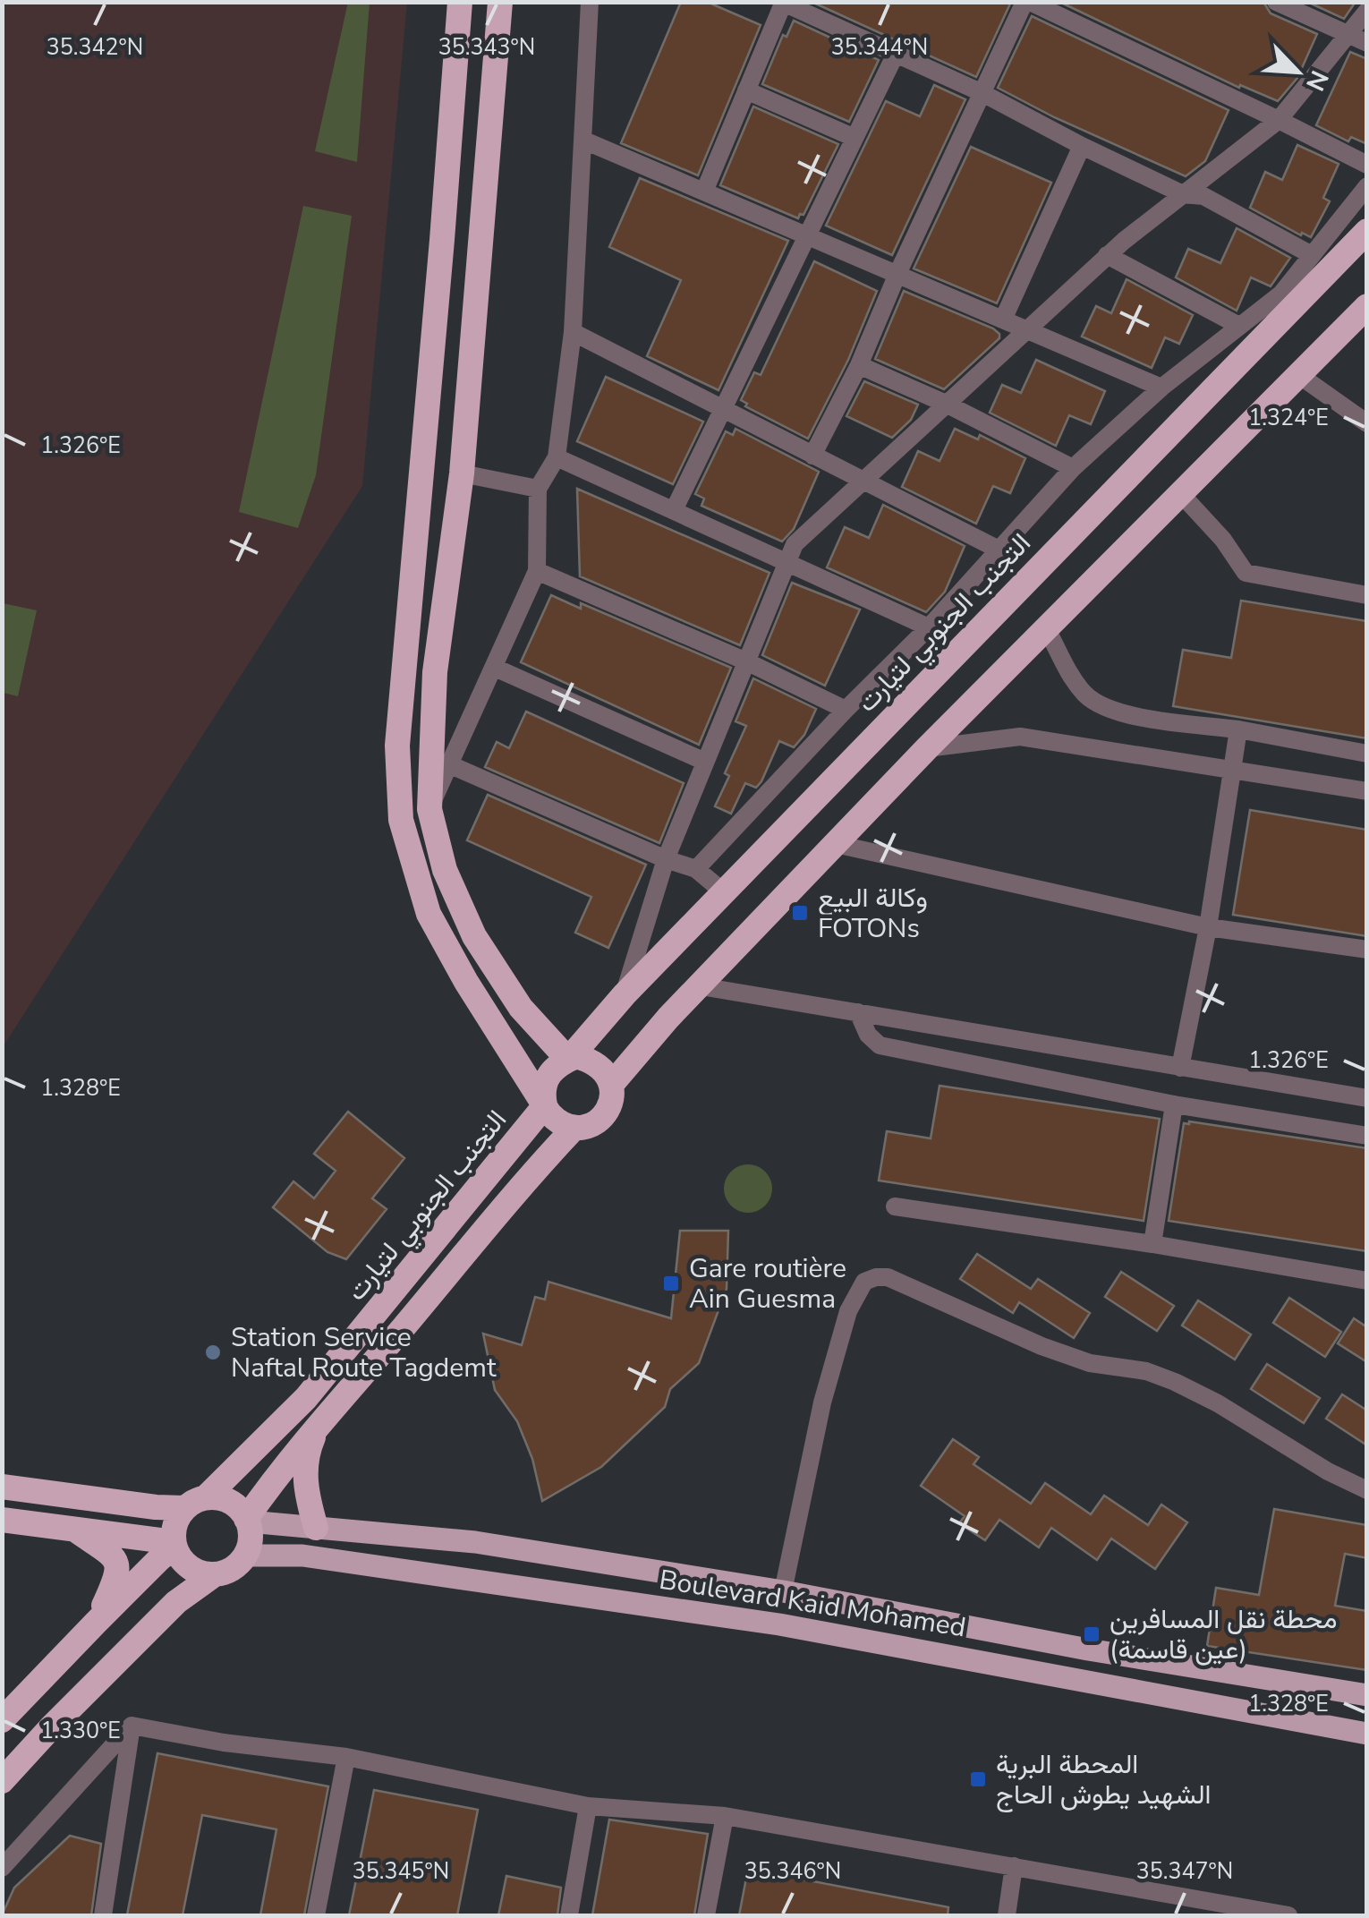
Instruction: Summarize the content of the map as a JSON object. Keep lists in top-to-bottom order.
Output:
{
  "streets": {
    "highway": ["التجنب الجنوبي لتيارت"],
    "main road": ["Boulevard Kaid Mohamed"]
  },
  "crossings": [
    ["التجنب الجنوبي لتيارت", "Boulevard Kaid Mohamed"]
  ],
  "places": {
    "transit": [
      "وكالة البيع FOTONs",
      "Gare routière Ain Guesma",
      "محطة نقل المسافرين (عين قاسمة)",
      "المحطة البرية الشهيد يطوش الحاج"
    ],
    "other": ["Station Service Naftal Route Tagdemt"]
  },
  "north": "bottom right",
  "coordinates": [
    "35.342°N",
    "35.343°N",
    "35.344°N",
    "1.324°E",
    "1.326°E",
    "1.328°E",
    "1.330°E",
    "35.345°N",
    "35.346°N",
    "35.347°N"
  ]
}
